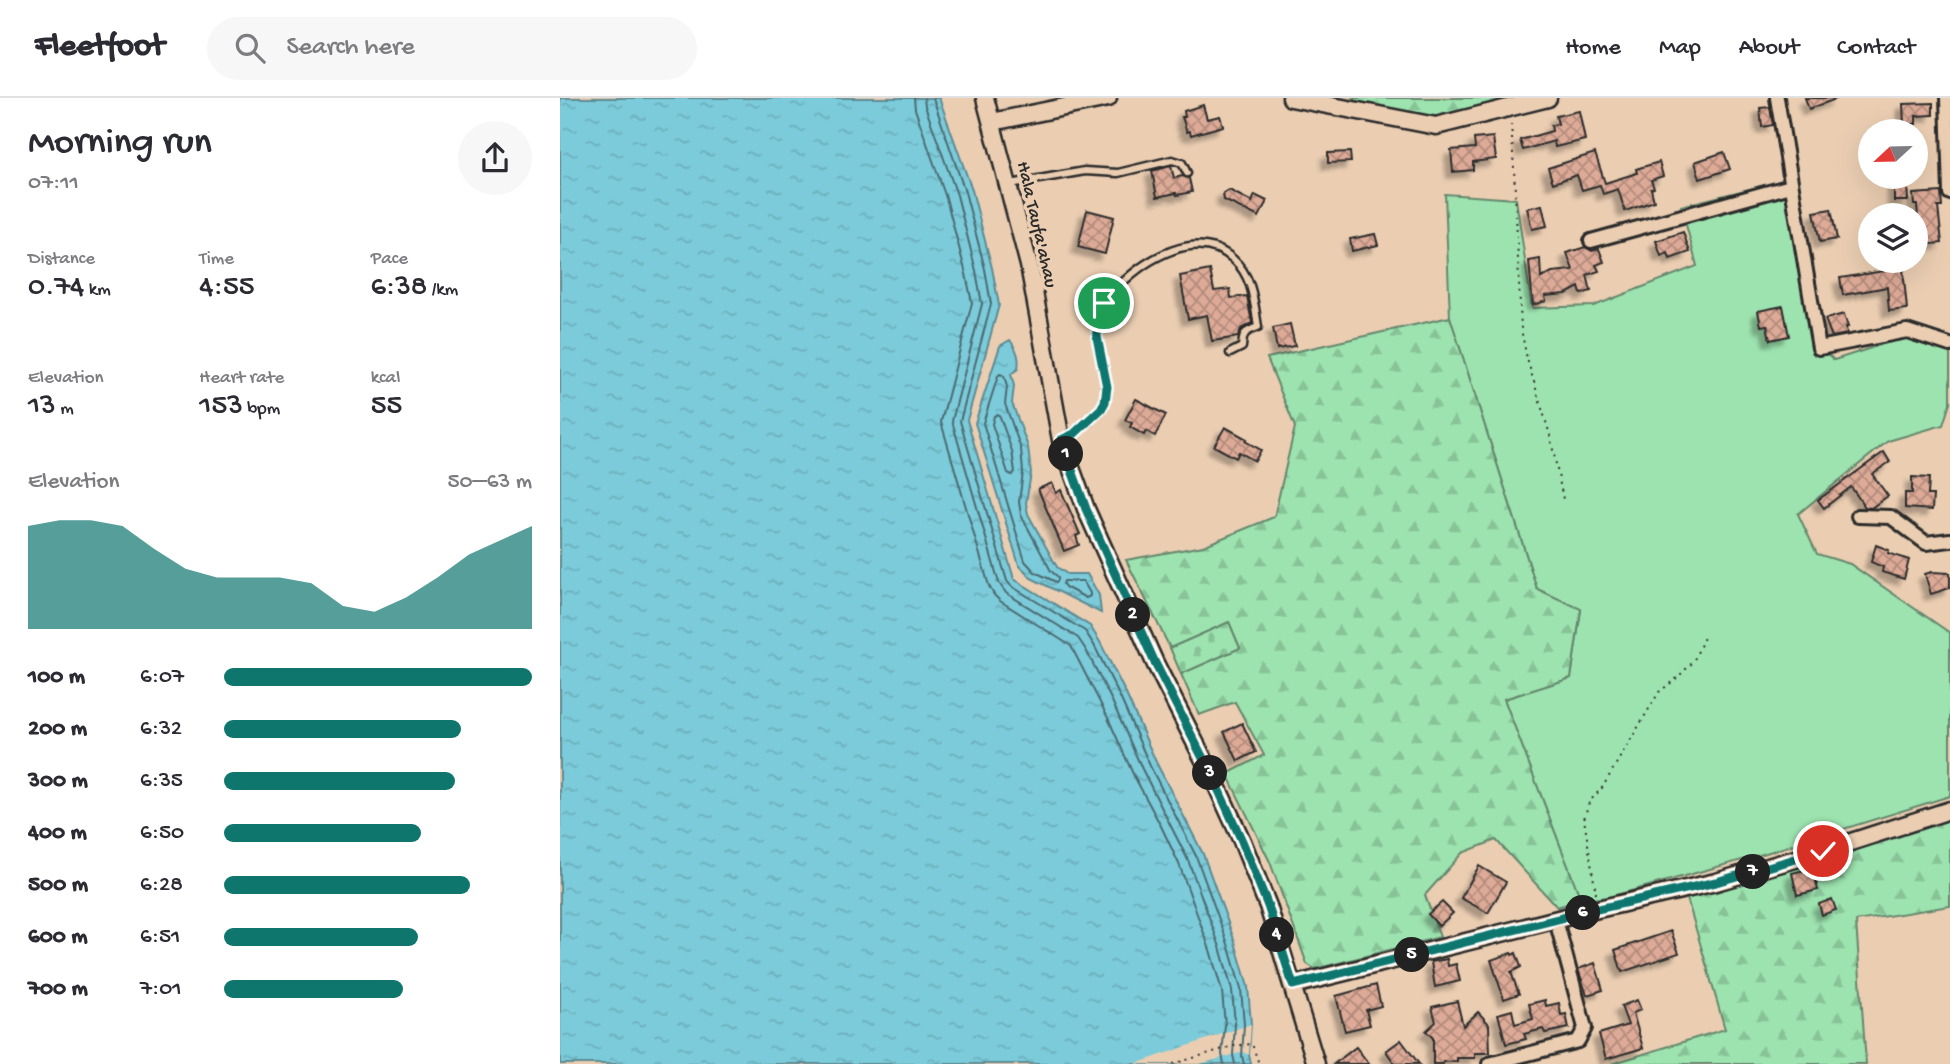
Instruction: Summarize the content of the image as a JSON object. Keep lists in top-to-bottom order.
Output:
{
  "streets": {
    "street": ["Hala Taufa'ahau"]
  },
  "north": "left",
  "page": {
    "header": "Fleetfoot",
    "search": "Search here",
    "nav": [
      "Home",
      "Map",
      "About",
      "Contact"
    ],
    "heading": ["Morning run", "07:11"],
    "stats": [
      ["Distance", "0.74 km"],
      ["Time", "4:55"],
      ["Pace", "6:38 /km"],
      ["Elevation", "13 m"],
      ["Heart rate", "153 bpm"],
      ["kcal", "55"]
    ],
    "pins": [
      "1",
      "2",
      "3",
      "7",
      "6",
      "4",
      "5"
    ],
    "chart": ["Elevation", "50–63 m"],
    "list": [
      {
        "name": "100 m",
        "note": "6:07"
      },
      {
        "name": "200 m",
        "note": "6:32"
      },
      {
        "name": "300 m",
        "note": "6:35"
      },
      {
        "name": "400 m",
        "note": "6:50"
      },
      {
        "name": "500 m",
        "note": "6:28"
      },
      {
        "name": "600 m",
        "note": "6:51"
      },
      {
        "name": "700 m",
        "note": "7:01"
      }
    ]
  }
}
